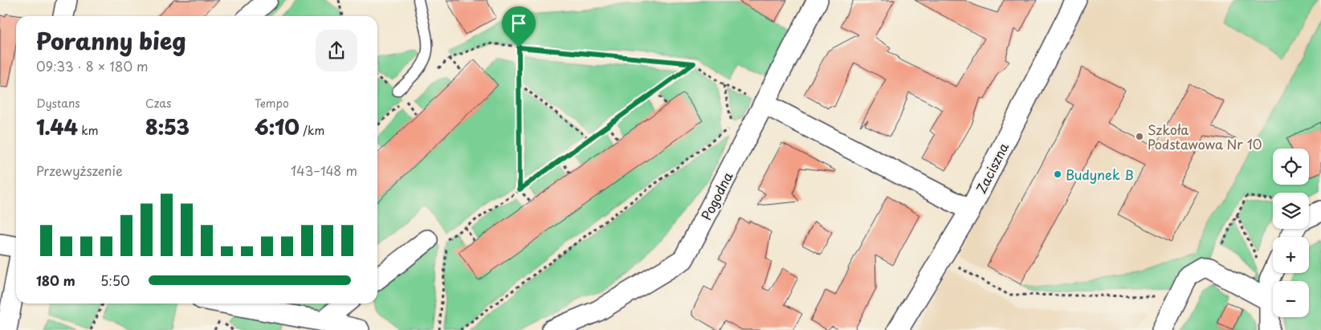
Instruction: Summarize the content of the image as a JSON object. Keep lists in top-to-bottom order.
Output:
{
  "streets": {
    "street": ["Zaciszna", "Pogodna"]
  },
  "places": ["Szkoła Podstawowa Nr 10", "Budynek B"],
  "page": {
    "heading": ["Poranny bieg", "09:33 · 8 × 180 m"],
    "stats": [
      ["Dystans", "1.44 km"],
      ["Czas", "8:53"],
      ["Tempo", "6:10 /km"]
    ],
    "map_buttons": ["+", "−"],
    "chart": ["Przewyższenie", "143–148 m"],
    "list": [
      {
        "name": "180 m",
        "note": "5:50"
      }
    ]
  }
}
